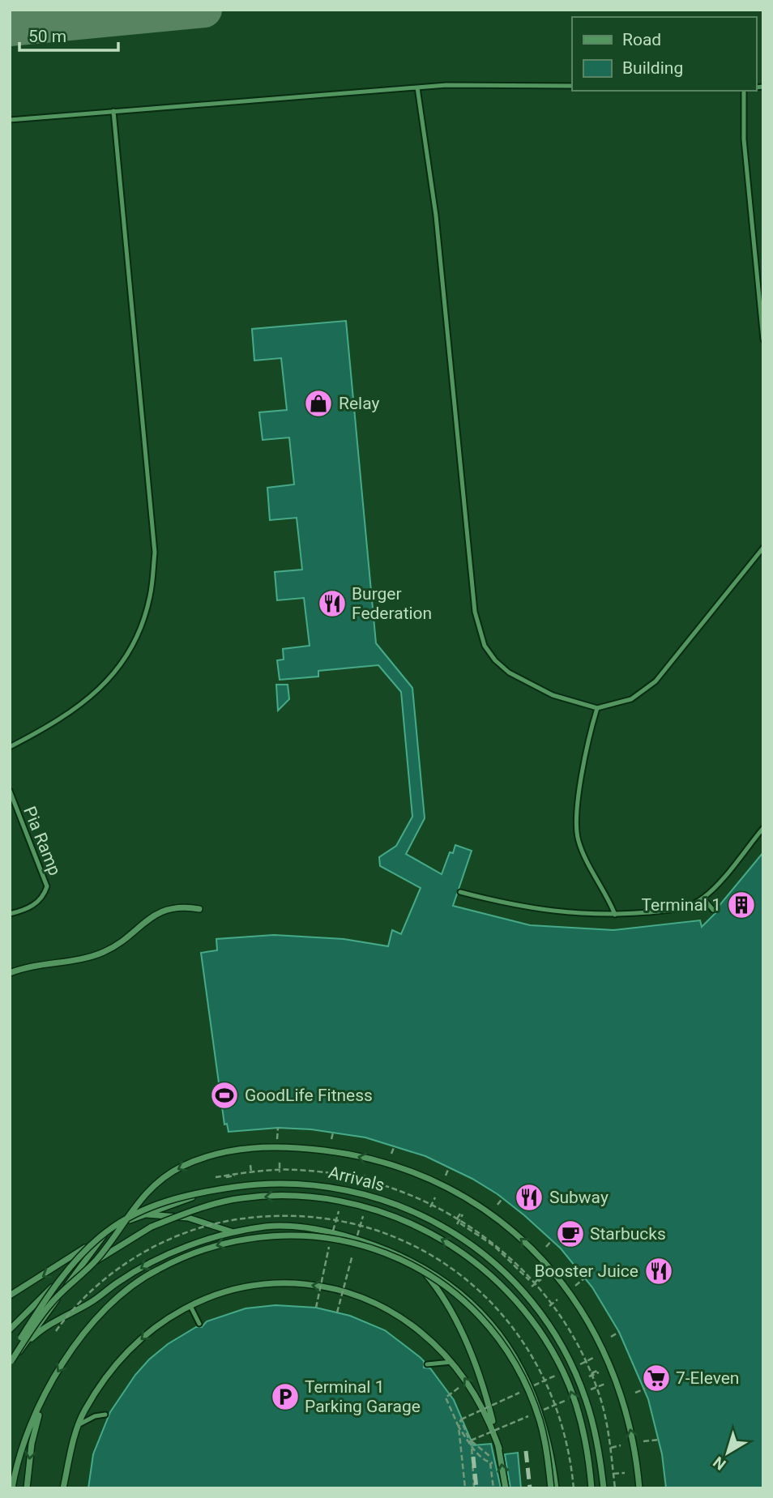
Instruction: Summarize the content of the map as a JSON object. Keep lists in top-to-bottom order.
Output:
{
  "streets": {
    "street": ["Arrivals"],
    "lane": ["Pia Ramp"]
  },
  "places": {
    "shop": ["Relay"],
    "restaurant": ["Burger Federation", "Subway", "Booster Juice"],
    "building": ["Terminal 1"],
    "sports": ["GoodLife Fitness"],
    "cafe": ["Starbucks"],
    "supermarket": ["7-Eleven"],
    "parking": ["Terminal 1 Parking Garage"]
  },
  "legend": ["Road", "Building"],
  "scale_bar": "50 m",
  "north": "bottom left"
}
